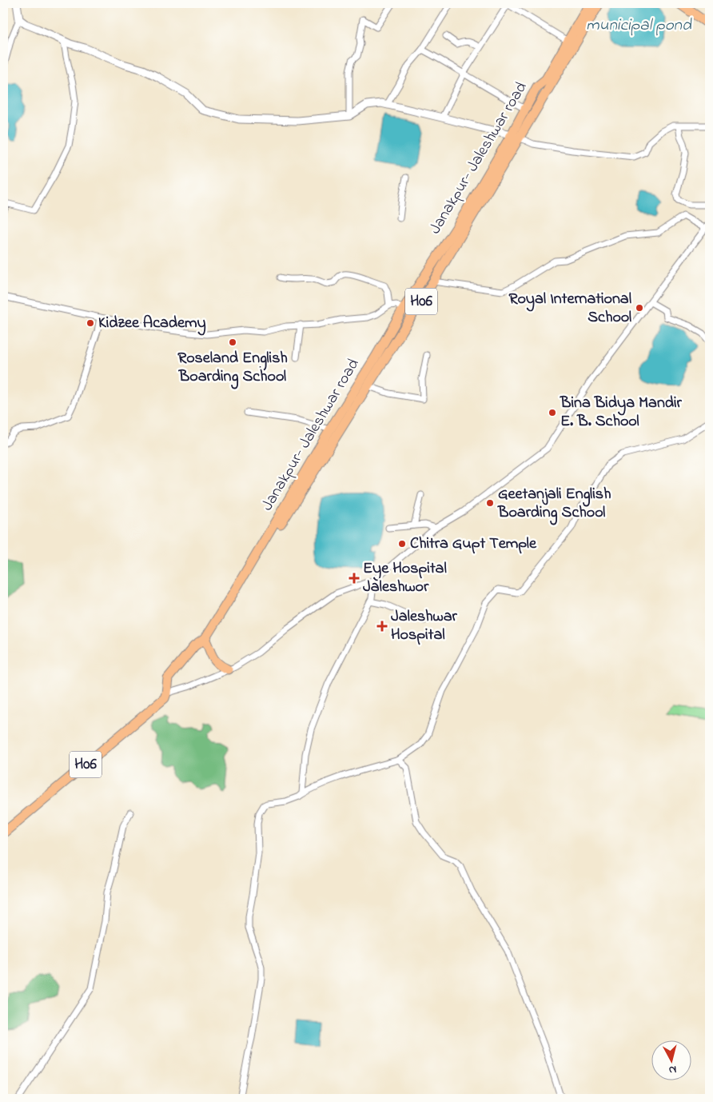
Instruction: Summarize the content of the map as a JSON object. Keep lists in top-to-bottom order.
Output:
{
  "streets": {
    "main road": ["Janakpur- Jaleshwar road", "H06"]
  },
  "crossings": [
    ["Janakpur- Jaleshwar road", "H06"]
  ],
  "water": ["municipal pond"],
  "places": {
    "other": [
      "Royal International School",
      "Kidzee Academy",
      "Roseland English Boarding School",
      "Bina Bidya Mandir E. B. School",
      "Geetanjali English Boarding School",
      "Chitra Gupt Temple"
    ],
    "health": ["Eye Hospital Jaleshwor", "Jaleshwar Hospital"]
  },
  "north": "bottom"
}
